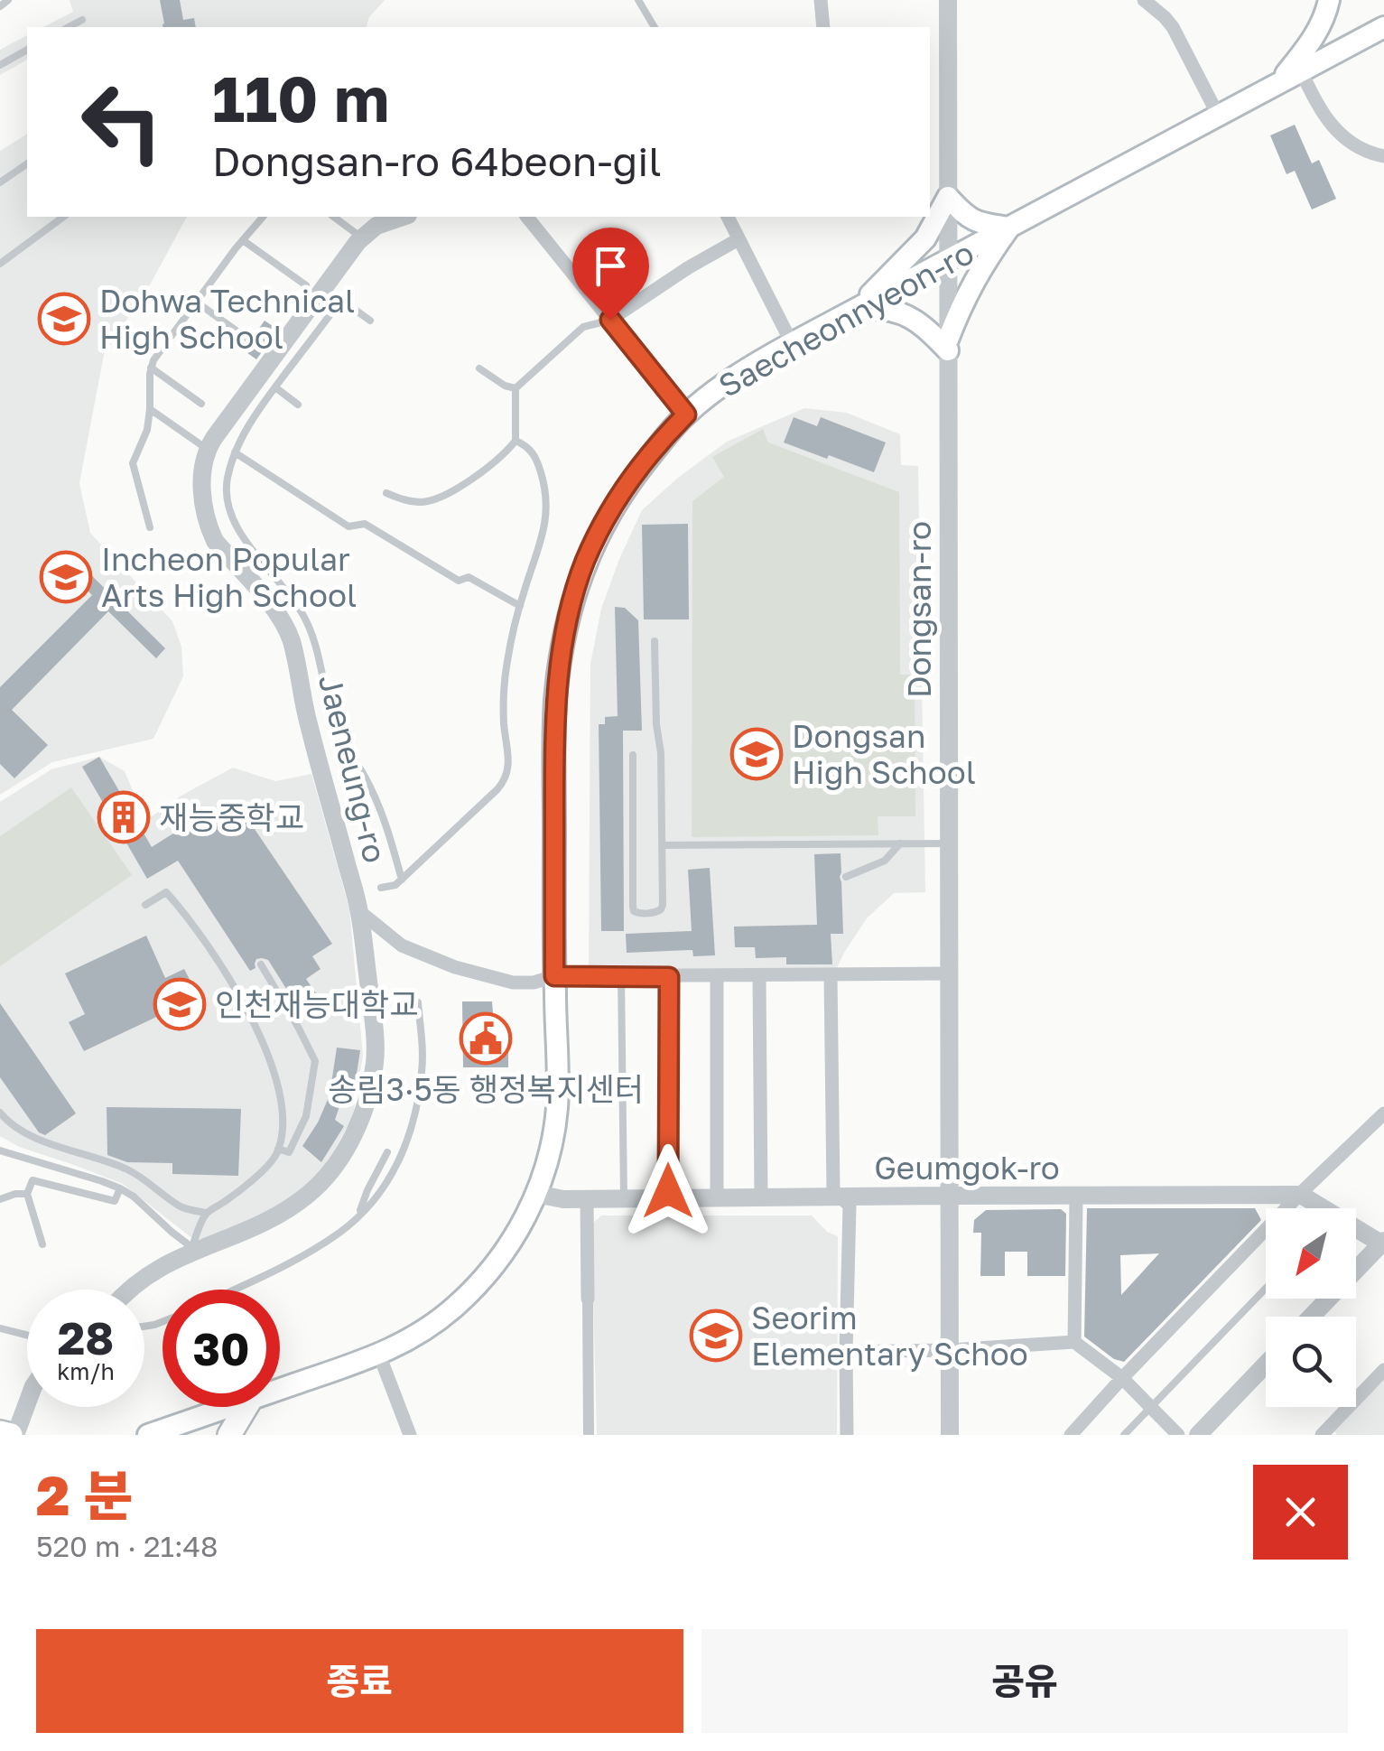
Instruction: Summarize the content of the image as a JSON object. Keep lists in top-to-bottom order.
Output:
{
  "streets": {
    "main road": ["Saecheonnyeon-ro"],
    "street": ["Dongsan-ro", "Jaeneung-ro", "Geumgok-ro"]
  },
  "crossings": [
    ["Saecheonnyeon-ro", "Dongsan-ro"],
    ["Saecheonnyeon-ro", "Geumgok-ro"],
    ["Dongsan-ro", "Geumgok-ro"]
  ],
  "places": {
    "school or university": [
      "Dohwa Technical High School",
      "Incheon Popular Arts High School",
      "Dongsan High School",
      "인천재능대학교",
      "Seorim Elementary Schoo"
    ],
    "building": ["재능중학교"],
    "public building": ["송림3·5동 행정복지센터"]
  },
  "north": "bottom left",
  "page": {
    "turn": ["110 m", "Dongsan-ro 64beon-gil"],
    "speed": "28 km/h",
    "limit": "30",
    "heading": ["2 분", "520 m · 21:48"],
    "buttons": ["종료", "공유"]
  }
}
